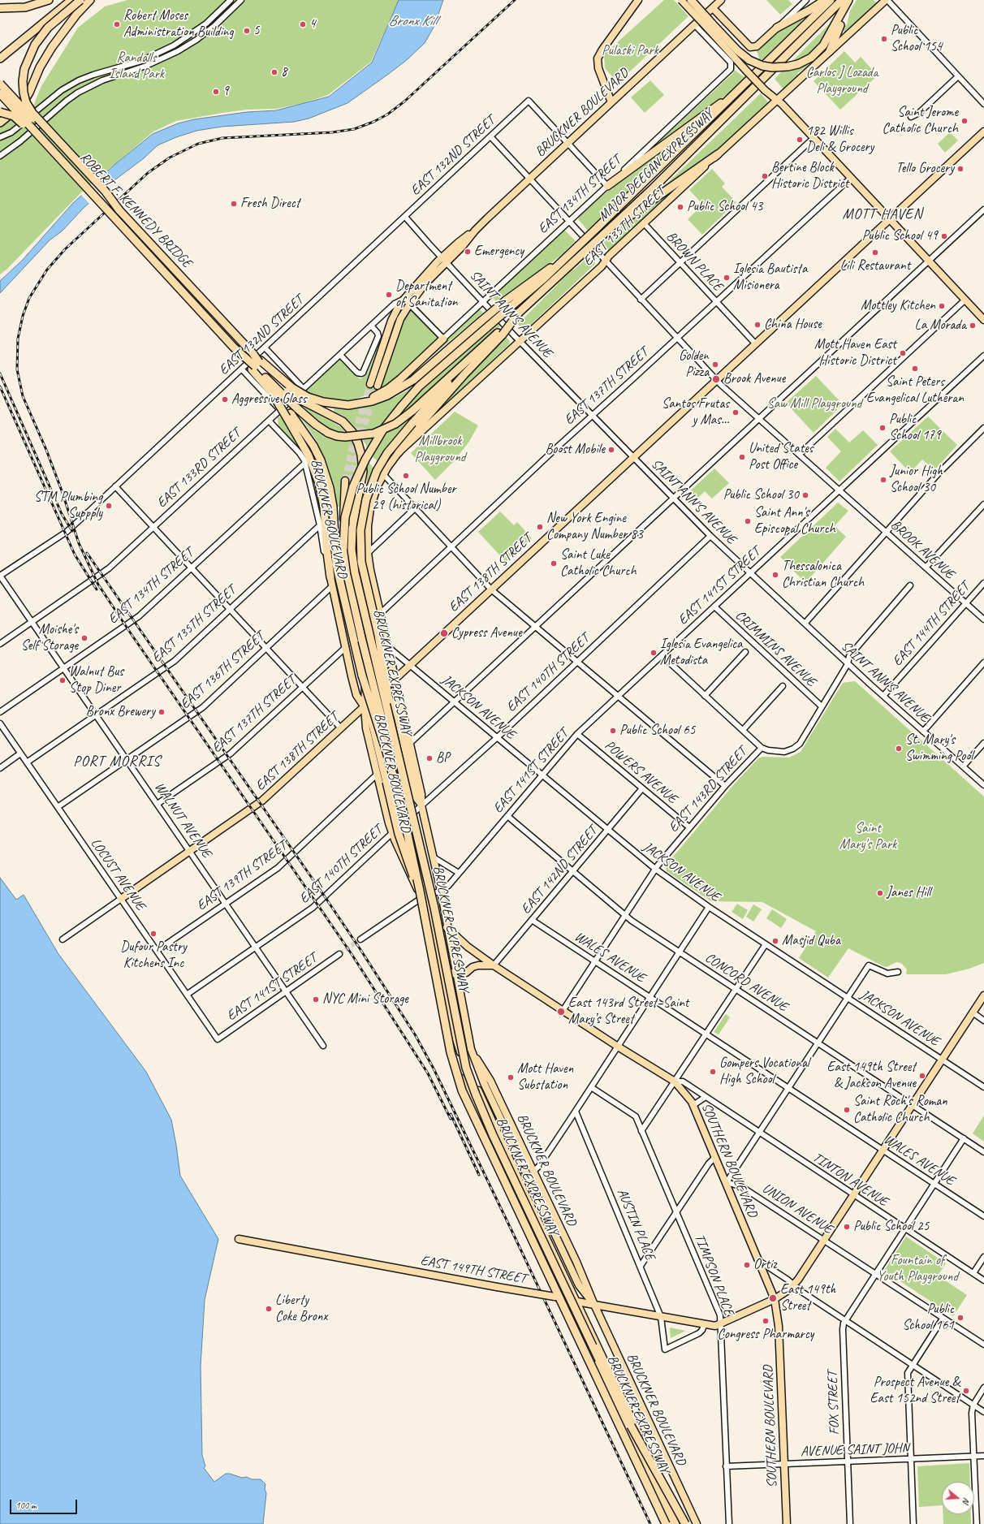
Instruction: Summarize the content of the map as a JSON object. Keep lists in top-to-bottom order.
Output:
{
  "streets": {
    "highway": ["MAJOR DEEGAN EXPRESSWAY", "ROBERT F. KENNEDY BRIDGE", "BRUCKNER EXPRESSWAY"],
    "main road": [
      "BRUCKNER BOULEVARD",
      "EAST 135TH STREET",
      "EAST 138TH STREET",
      "SOUTHERN BOULEVARD",
      "EAST 149TH STREET"
    ],
    "street": [
      "EAST 132ND STREET",
      "EAST 134TH STREET",
      "BROWN PLACE",
      "SAINT ANN'S AVENUE",
      "EAST 137TH STREET",
      "EAST 133RD STREET",
      "BROOK AVENUE",
      "EAST 141ST STREET",
      "EAST 144TH STREET",
      "CRIMMINS AVENUE",
      "EAST 136TH STREET",
      "EAST 140TH STREET",
      "JACKSON AVENUE",
      "POWERS AVENUE",
      "EAST 143RD STREET",
      "WALNUT AVENUE",
      "EAST 142ND STREET",
      "LOCUST AVENUE",
      "EAST 139TH STREET",
      "WALES AVENUE",
      "CONCORD AVENUE",
      "TINTON AVENUE",
      "UNION AVENUE",
      "AUSTIN PLACE",
      "TIMPSON PLACE",
      "FOX STREET",
      "AVENUE SAINT JOHN"
    ]
  },
  "crossings": [
    ["BRUCKNER BOULEVARD", "EAST 132ND STREET"],
    ["BRUCKNER BOULEVARD", "EAST 134TH STREET"],
    ["BRUCKNER BOULEVARD", "EAST 135TH STREET"],
    ["BRUCKNER BOULEVARD", "SAINT ANN'S AVENUE"],
    ["BRUCKNER BOULEVARD", "EAST 137TH STREET"],
    ["BRUCKNER BOULEVARD", "EAST 133RD STREET"],
    ["BRUCKNER BOULEVARD", "BROOK AVENUE"],
    ["BRUCKNER BOULEVARD", "EAST 138TH STREET"],
    ["BRUCKNER BOULEVARD", "EAST 141ST STREET"],
    ["BRUCKNER BOULEVARD", "EAST 136TH STREET"],
    ["BRUCKNER BOULEVARD", "BRUCKNER EXPRESSWAY"],
    ["BRUCKNER BOULEVARD", "EAST 140TH STREET"],
    ["BRUCKNER BOULEVARD", "JACKSON AVENUE"],
    ["BRUCKNER BOULEVARD", "EAST 139TH STREET"],
    ["BRUCKNER BOULEVARD", "SOUTHERN BOULEVARD"],
    ["BRUCKNER BOULEVARD", "EAST 149TH STREET"],
    ["EAST 132ND STREET", "SAINT ANN'S AVENUE"],
    ["EAST 132ND STREET", "BROOK AVENUE"],
    ["EAST 132ND STREET", "WALNUT AVENUE"],
    ["EAST 134TH STREET", "SAINT ANN'S AVENUE"],
    ["EAST 134TH STREET", "BROOK AVENUE"],
    ["EAST 134TH STREET", "WALNUT AVENUE"],
    ["ROBERT F. KENNEDY BRIDGE", "BRUCKNER EXPRESSWAY"],
    ["EAST 135TH STREET", "BROWN PLACE"],
    ["EAST 135TH STREET", "SAINT ANN'S AVENUE"],
    ["EAST 135TH STREET", "BROOK AVENUE"],
    ["EAST 135TH STREET", "WALNUT AVENUE"],
    ["EAST 135TH STREET", "LOCUST AVENUE"],
    ["BROWN PLACE", "EAST 137TH STREET"],
    ["BROWN PLACE", "EAST 138TH STREET"],
    ["SAINT ANN'S AVENUE", "EAST 137TH STREET"],
    ["SAINT ANN'S AVENUE", "EAST 138TH STREET"],
    ["SAINT ANN'S AVENUE", "EAST 141ST STREET"],
    ["SAINT ANN'S AVENUE", "EAST 144TH STREET"],
    ["SAINT ANN'S AVENUE", "EAST 140TH STREET"],
    ["SAINT ANN'S AVENUE", "EAST 143RD STREET"],
    ["EAST 137TH STREET", "BROOK AVENUE"],
    ["EAST 137TH STREET", "WALNUT AVENUE"],
    ["EAST 133RD STREET", "WALNUT AVENUE"],
    ["BROOK AVENUE", "EAST 138TH STREET"],
    ["BROOK AVENUE", "EAST 141ST STREET"],
    ["BROOK AVENUE", "EAST 144TH STREET"],
    ["EAST 138TH STREET", "JACKSON AVENUE"],
    ["EAST 138TH STREET", "WALNUT AVENUE"],
    ["EAST 138TH STREET", "LOCUST AVENUE"],
    ["EAST 141ST STREET", "CRIMMINS AVENUE"],
    ["EAST 141ST STREET", "BRUCKNER EXPRESSWAY"],
    ["EAST 141ST STREET", "JACKSON AVENUE"],
    ["EAST 141ST STREET", "POWERS AVENUE"],
    ["EAST 141ST STREET", "WALNUT AVENUE"],
    ["EAST 141ST STREET", "LOCUST AVENUE"],
    ["EAST 141ST STREET", "CONCORD AVENUE"],
    ["CRIMMINS AVENUE", "EAST 143RD STREET"],
    ["EAST 136TH STREET", "WALNUT AVENUE"],
    ["EAST 136TH STREET", "LOCUST AVENUE"],
    ["EAST 140TH STREET", "JACKSON AVENUE"],
    ["EAST 140TH STREET", "WALNUT AVENUE"],
    ["EAST 140TH STREET", "LOCUST AVENUE"],
    ["JACKSON AVENUE", "EAST 143RD STREET"],
    ["JACKSON AVENUE", "EAST 142ND STREET"],
    ["JACKSON AVENUE", "EAST 149TH STREET"],
    ["POWERS AVENUE", "EAST 143RD STREET"],
    ["POWERS AVENUE", "EAST 142ND STREET"],
    ["EAST 143RD STREET", "WALES AVENUE"],
    ["EAST 143RD STREET", "CONCORD AVENUE"],
    ["EAST 143RD STREET", "SOUTHERN BOULEVARD"],
    ["WALNUT AVENUE", "EAST 139TH STREET"],
    ["EAST 142ND STREET", "WALES AVENUE"],
    ["EAST 142ND STREET", "CONCORD AVENUE"],
    ["EAST 142ND STREET", "SOUTHERN BOULEVARD"],
    ["LOCUST AVENUE", "EAST 139TH STREET"],
    ["WALES AVENUE", "EAST 149TH STREET"],
    ["CONCORD AVENUE", "EAST 149TH STREET"],
    ["SOUTHERN BOULEVARD", "TINTON AVENUE"],
    ["SOUTHERN BOULEVARD", "UNION AVENUE"],
    ["SOUTHERN BOULEVARD", "EAST 149TH STREET"],
    ["SOUTHERN BOULEVARD", "AVENUE SAINT JOHN"],
    ["TINTON AVENUE", "EAST 149TH STREET"],
    ["UNION AVENUE", "EAST 149TH STREET"],
    ["AUSTIN PLACE", "EAST 149TH STREET"],
    ["EAST 149TH STREET", "TIMPSON PLACE"],
    ["TIMPSON PLACE", "AVENUE SAINT JOHN"],
    ["FOX STREET", "AVENUE SAINT JOHN"]
  ],
  "districts": ["MOTT HAVEN", "PORT MORRIS"],
  "water": ["Bronx Kill"],
  "parks": [
    "Pulaski Park",
    "Randalls Island Park",
    "Carlos J Lozada Playground",
    "Saw Mill Playground",
    "Millbrook Playground",
    "Saint Mary's Park",
    "Fountain of Youth Playground"
  ],
  "places": [
    "Robert Moses Administration Building",
    "4",
    "5",
    "Public School 154",
    "8",
    "9",
    "Saint Jerome Catholic Church",
    "182 Willis Deli & Grocery",
    "Tello Grocery",
    "Bertine Block Historic District",
    "Fresh Direct",
    "Public School 43",
    "Public School 49",
    "Emergency",
    "Lili Restaurant",
    "Iglesia Bautista Misionera",
    "Department of Sanitation",
    "Mottley Kitchen",
    "China House",
    "La Morada",
    "Mott Haven East Historic District",
    "Golden Pizza",
    "Saint Peters Evangelical Lutheran",
    "Brook Avenue",
    "Aggressive Glass",
    "Santos Frutas y Mas...",
    "Public School 179",
    "Boost Mobile",
    "United States Post Office",
    "Public School Number 29 (historical)",
    "Junior High School 30",
    "Public School 30",
    "STM Plumbing Suppply",
    "Saint Ann's Episcopal Church",
    "New York Engine Company Number 83",
    "Saint Luke Catholic Church",
    "Thessalonica Christian Church",
    "Cypress Avenue",
    "Moishe's Self Storage",
    "Iglesia Evangelica Metodista",
    "Walnut Bus Stop Diner",
    "Bronx Brewery",
    "Public School 65",
    "St. Mary's Swimming Pool",
    "BP",
    "Janes Hill",
    "Dufour Pastry Kitchens Inc",
    "Masjid Quba",
    "NYC Mini Storage",
    "East 143rd Street–Saint Mary’s Street",
    "Gompers Vocational High School",
    "East 149th Street & Jackson Avenue",
    "Mott Haven Substation",
    "Saint Roch's Roman Catholic Church",
    "Public School 25",
    "Ortiz",
    "East 149th Street",
    "Liberty Coke Bronx",
    "Public School 161",
    "Congress Pharmarcy",
    "Prospect Avenue & East 152nd Street"
  ],
  "scale_bar": "100 m",
  "north": "right"
}
